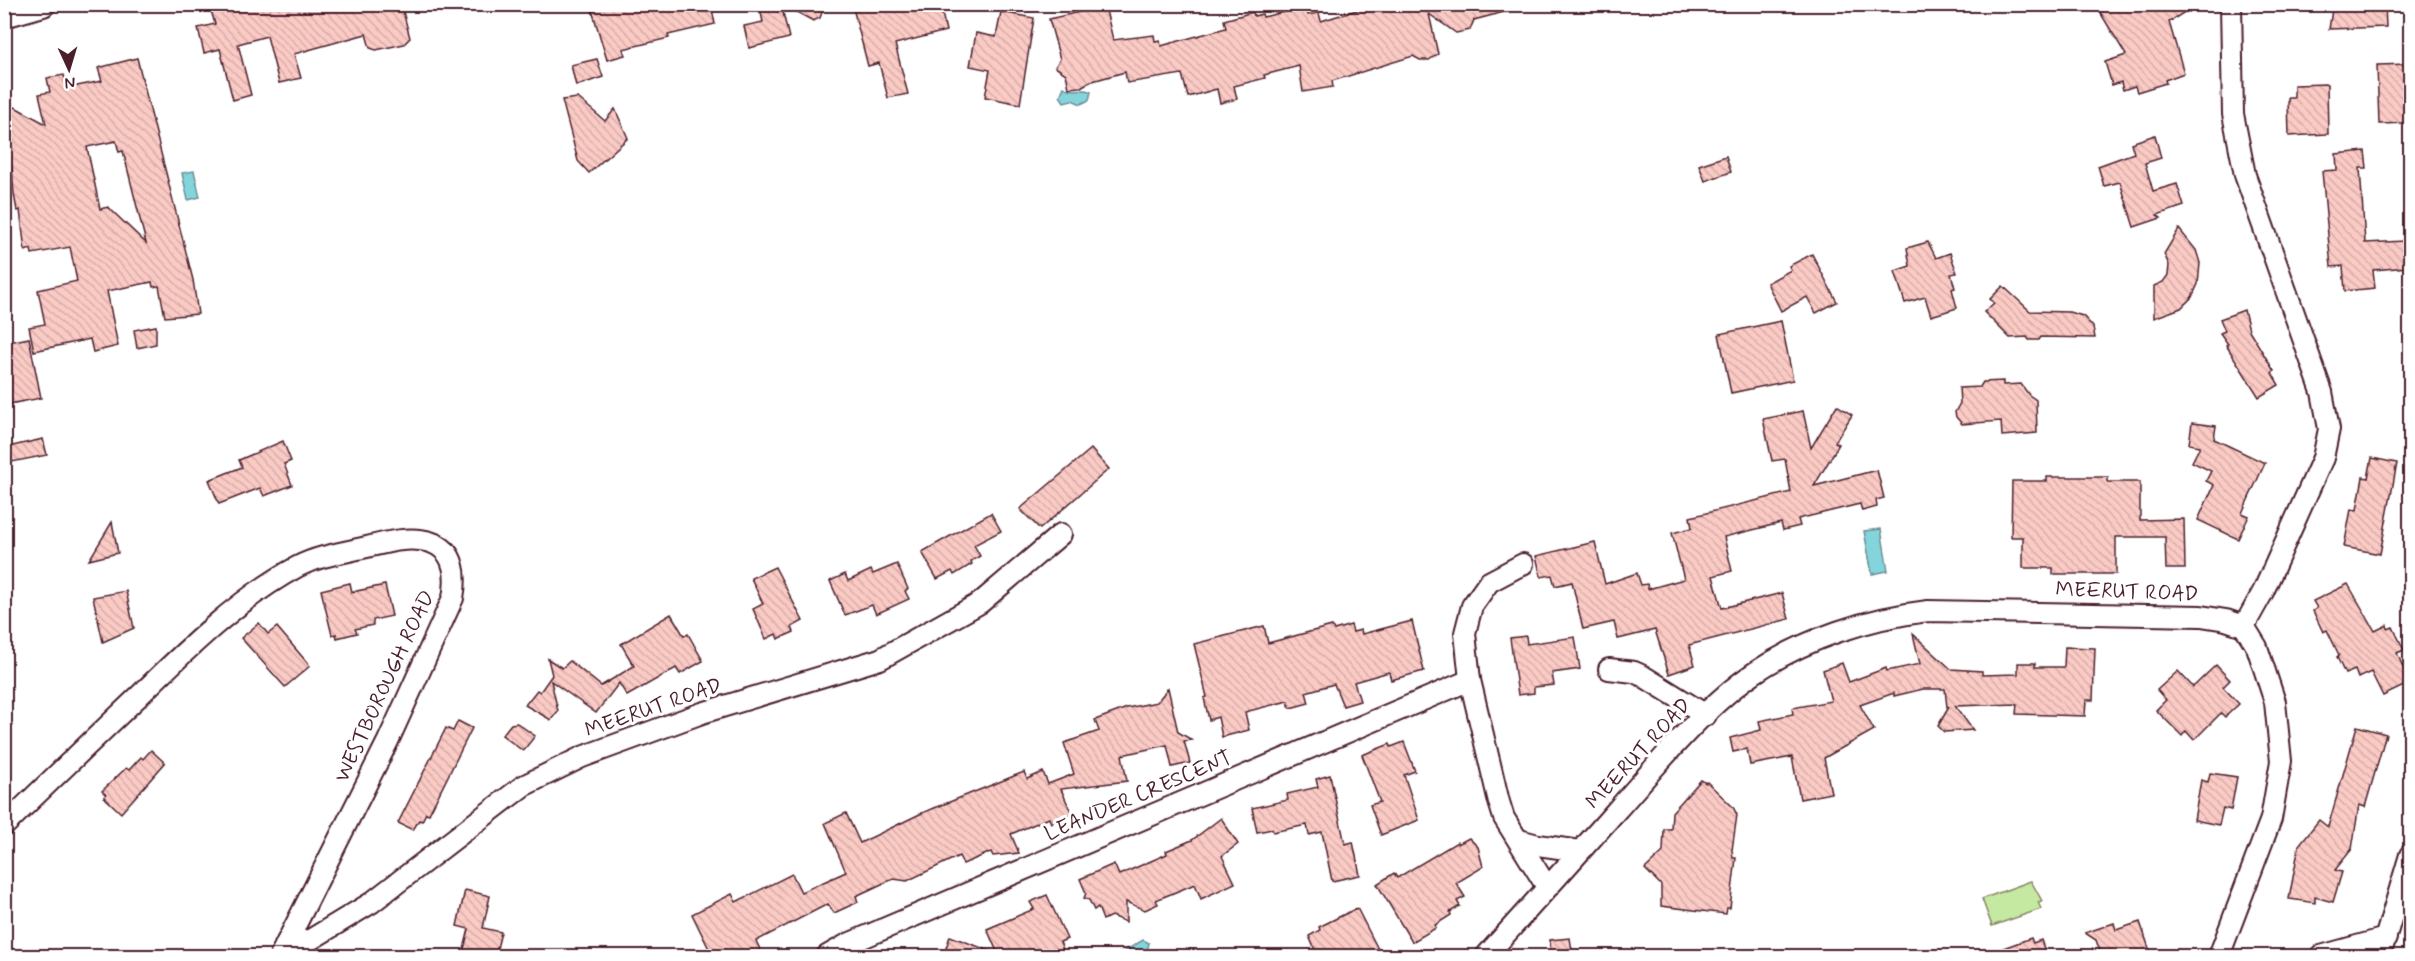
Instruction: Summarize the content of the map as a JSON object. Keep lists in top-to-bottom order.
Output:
{
  "streets": {
    "street": ["MEERUT ROAD", "WESTBOROUGH ROAD", "LEANDER CRESCENT"]
  },
  "crossings": [
    ["MEERUT ROAD", "WESTBOROUGH ROAD"]
  ],
  "north": "bottom"
}
